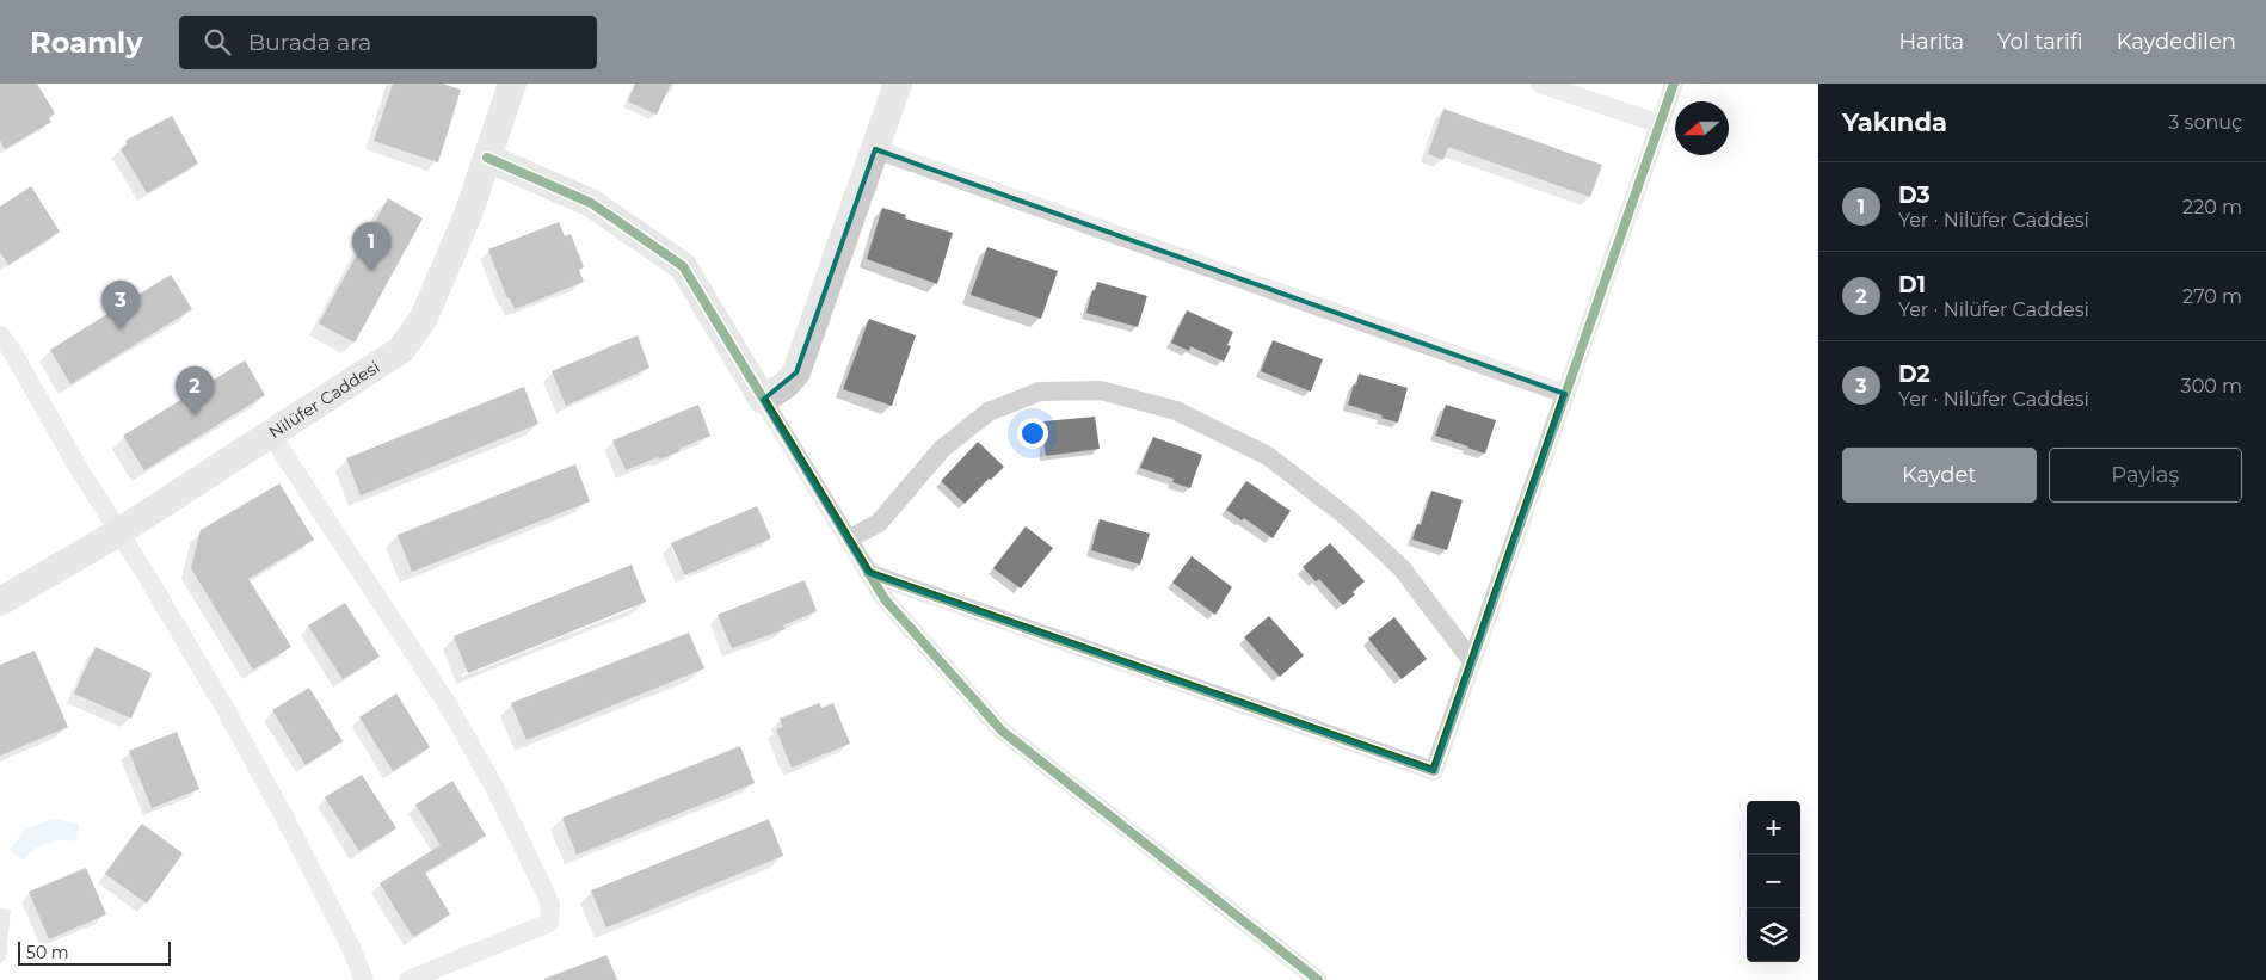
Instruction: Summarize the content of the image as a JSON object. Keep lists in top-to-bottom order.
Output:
{
  "streets": {
    "street": ["Nilüfer Caddesi"]
  },
  "scale_bar": "50 m",
  "north": "left",
  "page": {
    "header": "Roamly",
    "search": "Burada ara",
    "nav": ["Harita", "Yol tarifi", "Kaydedilen"],
    "heading": ["Yakında", "3 sonuç"],
    "list": [
      {
        "mark": "1",
        "name": "D3",
        "note": "Yer · Nilüfer Caddesi",
        "value": "220 m"
      },
      {
        "mark": "2",
        "name": "D1",
        "note": "Yer · Nilüfer Caddesi",
        "value": "270 m"
      },
      {
        "mark": "3",
        "name": "D2",
        "note": "Yer · Nilüfer Caddesi",
        "value": "300 m"
      }
    ],
    "pins": ["1", "3", "2"],
    "buttons": ["Kaydet", "Paylaş"],
    "map_buttons": ["+", "−"],
    "scale": "50 m"
  }
}
